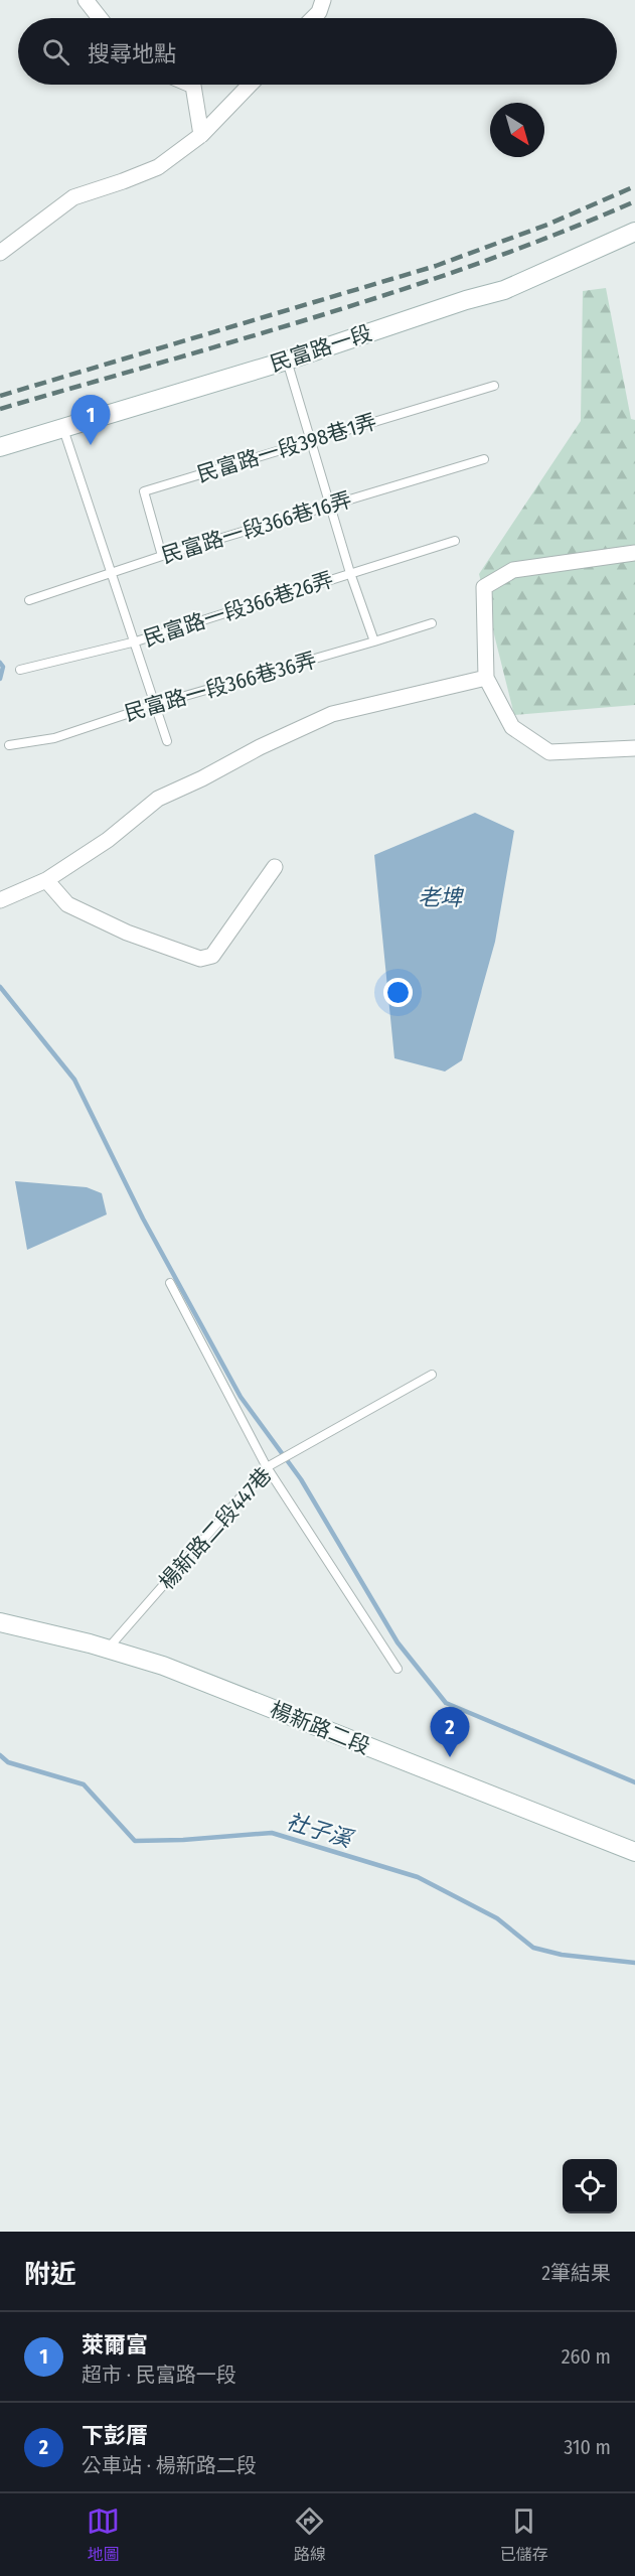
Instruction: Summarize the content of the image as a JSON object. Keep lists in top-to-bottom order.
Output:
{
  "streets": {
    "main road": ["民富路一段", "楊新路二段"],
    "lane": [
      "民富路一段398巷1弄",
      "民富路一段366巷16弄",
      "民富路一段366巷26弄",
      "民富路一段366巷36弄",
      "楊新路二段447巷"
    ]
  },
  "crossings": [
    ["民富路一段398巷1弄", "民富路一段366巷16弄"],
    ["楊新路二段447巷", "楊新路二段"]
  ],
  "water": ["老埤", "社子溪"],
  "north": "bottom right",
  "page": {
    "search": "搜尋地點",
    "pins": ["1", "2"],
    "heading": ["附近", "2筆結果"],
    "list": [
      {
        "mark": "1",
        "name": "萊爾富",
        "note": "超市 · 民富路一段",
        "value": "260 m"
      },
      {
        "mark": "2",
        "name": "下彭厝",
        "note": "公車站 · 楊新路二段",
        "value": "310 m"
      }
    ],
    "nav": ["地圖", "路線", "已儲存"]
  }
}
